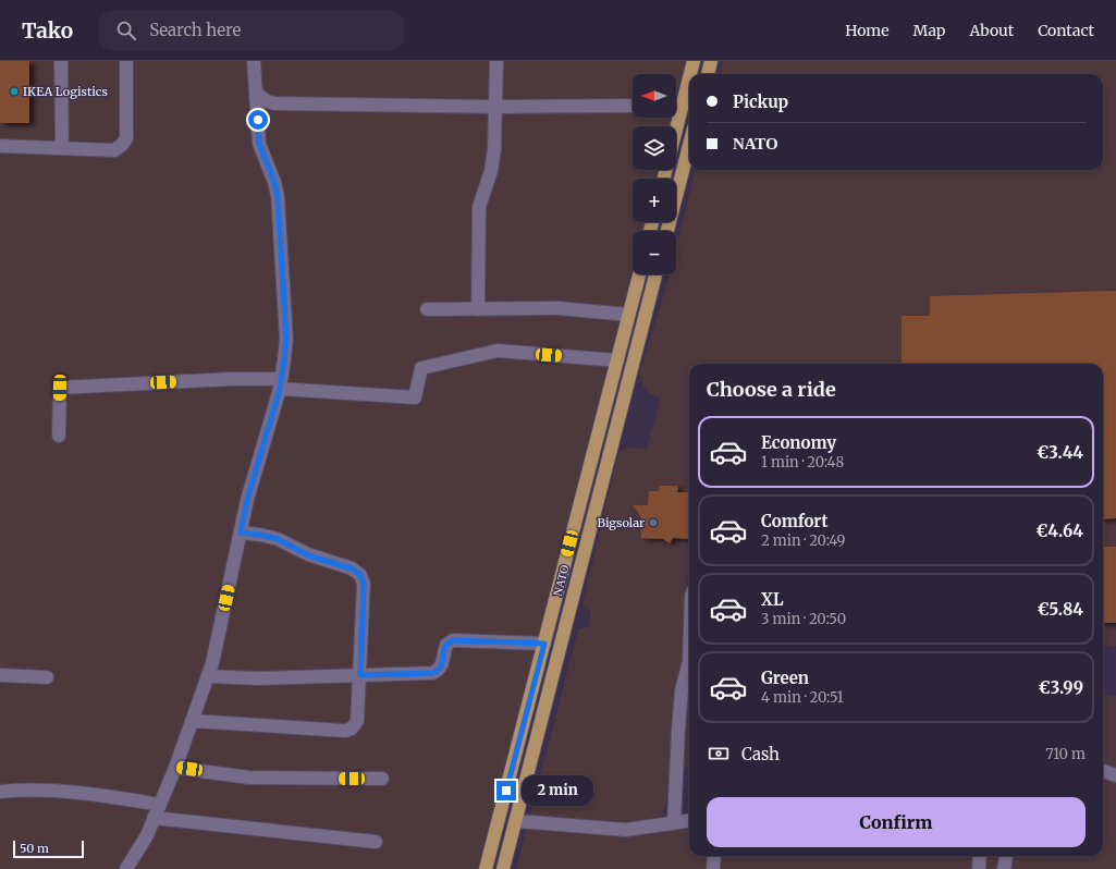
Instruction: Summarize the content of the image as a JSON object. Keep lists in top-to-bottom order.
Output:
{
  "streets": {
    "main road": ["ΝΑΤΟ"]
  },
  "places": ["IKEA Logistics", "Bigsolar"],
  "scale_bar": "50 m",
  "north": "left",
  "page": {
    "header": "Tako",
    "search": "Search here",
    "nav": [
      "Home",
      "Map",
      "About",
      "Contact"
    ],
    "map_buttons": ["+", "−"],
    "banner": ["Pickup", "ΝΑΤΟ"],
    "heading": "Choose a ride",
    "list": [
      {
        "name": "Economy",
        "note": "1 min · 20:48",
        "value": "€3.44"
      },
      {
        "name": "Comfort",
        "note": "2 min · 20:49",
        "value": "€4.64"
      },
      {
        "name": "XL",
        "note": "3 min · 20:50",
        "value": "€5.84"
      },
      {
        "name": "Green",
        "note": "4 min · 20:51",
        "value": "€3.99"
      }
    ],
    "pay": ["Cash", "710 m"],
    "bubble": "2 min",
    "buttons": "Confirm",
    "scale": "50 m"
  }
}
